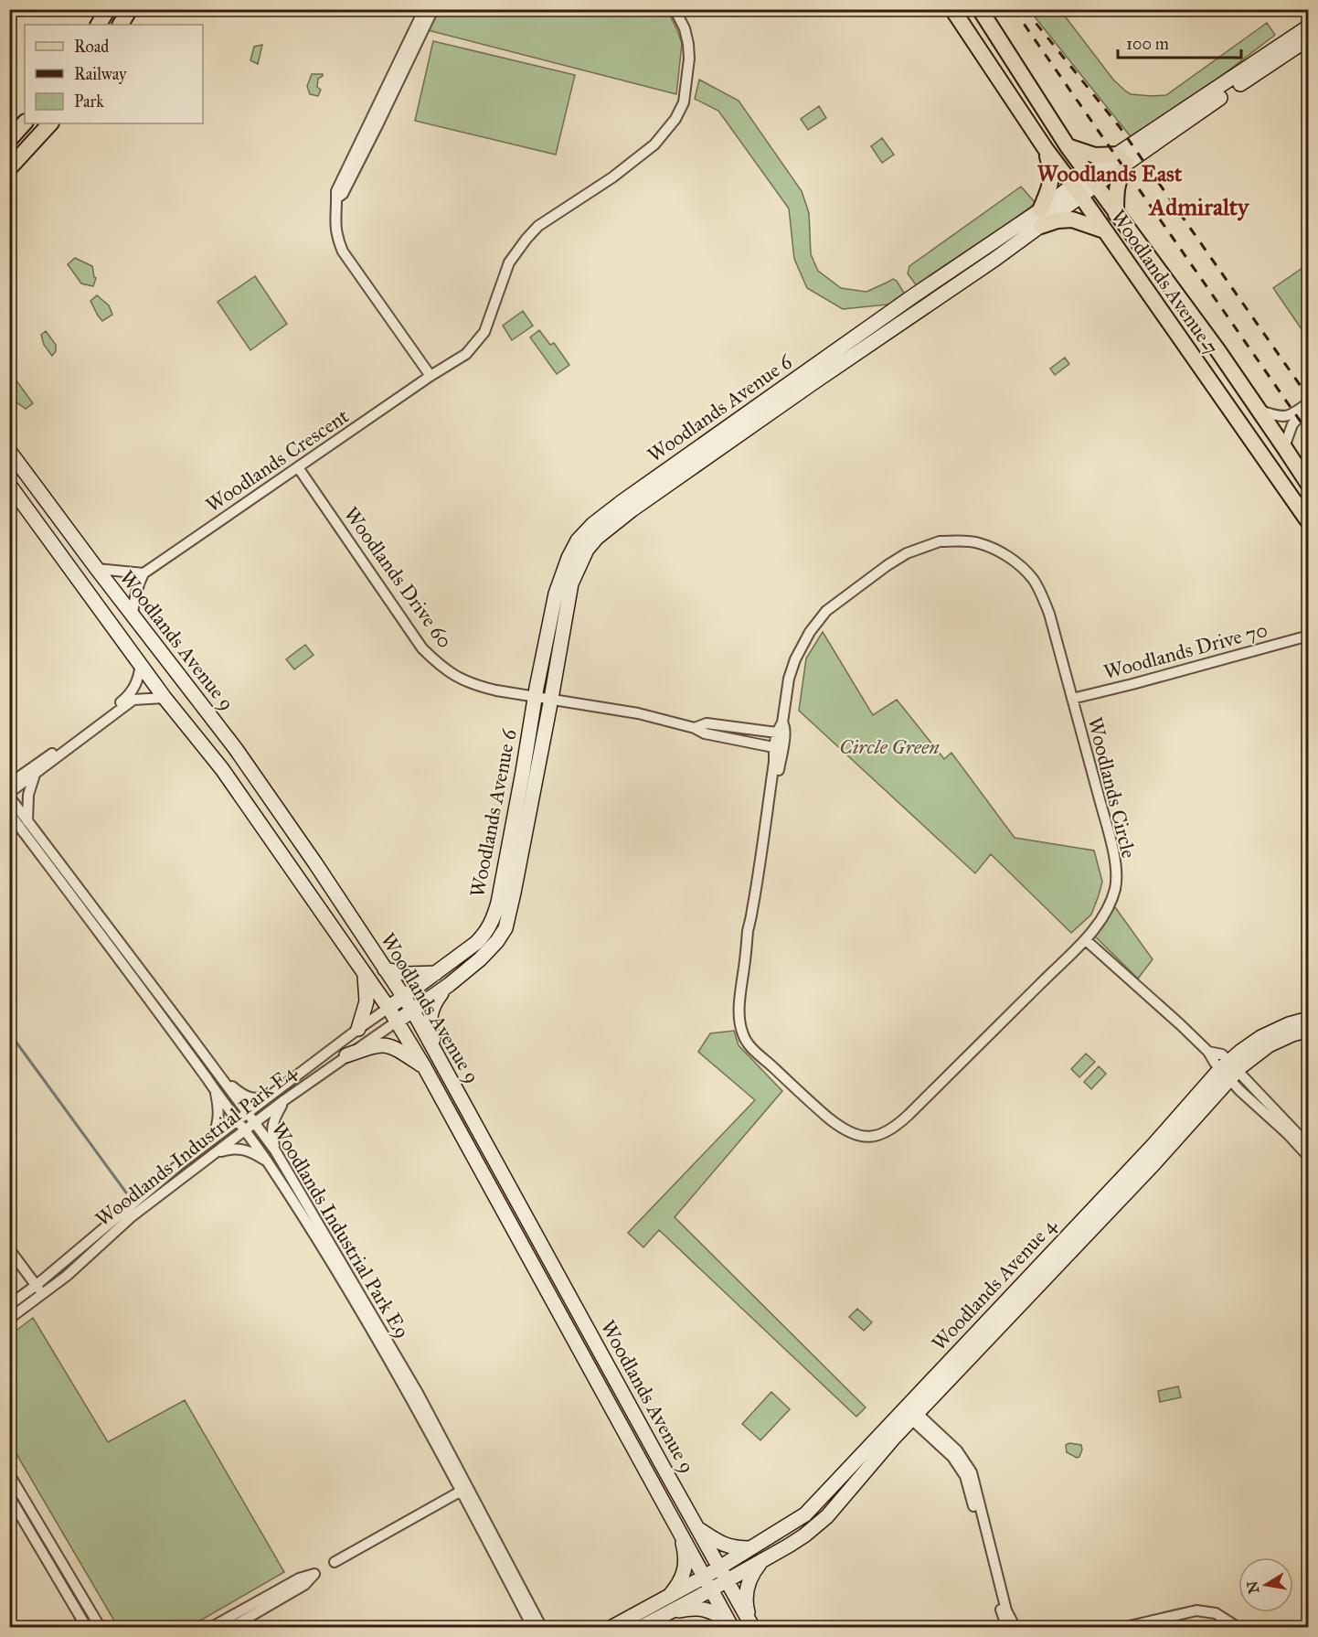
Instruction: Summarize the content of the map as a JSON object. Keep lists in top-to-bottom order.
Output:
{
  "streets": {
    "main road": [
      "Woodlands Avenue 7",
      "Woodlands Avenue 6",
      "Woodlands Avenue 9",
      "Woodlands Industrial Park E4",
      "Woodlands Avenue 4"
    ],
    "street": [
      "Woodlands Crescent",
      "Woodlands Drive 60",
      "Woodlands Drive 70",
      "Woodlands Circle",
      "Woodlands Industrial Park E9"
    ]
  },
  "crossings": [
    ["Woodlands Avenue 7", "Woodlands Avenue 6"],
    ["Woodlands Avenue 6", "Woodlands Drive 60"],
    ["Woodlands Avenue 6", "Woodlands Avenue 9"],
    ["Woodlands Avenue 6", "Woodlands Industrial Park E4"],
    ["Woodlands Crescent", "Woodlands Drive 60"],
    ["Woodlands Avenue 9", "Woodlands Industrial Park E4"],
    ["Woodlands Avenue 9", "Woodlands Avenue 4"],
    ["Woodlands Drive 70", "Woodlands Circle"],
    ["Woodlands Industrial Park E4", "Woodlands Industrial Park E9"]
  ],
  "districts": ["Woodlands East", "Admiralty"],
  "parks": ["Circle Green"],
  "legend": ["Road", "Railway", "Park"],
  "scale_bar": "100 m",
  "north": "left"
}
